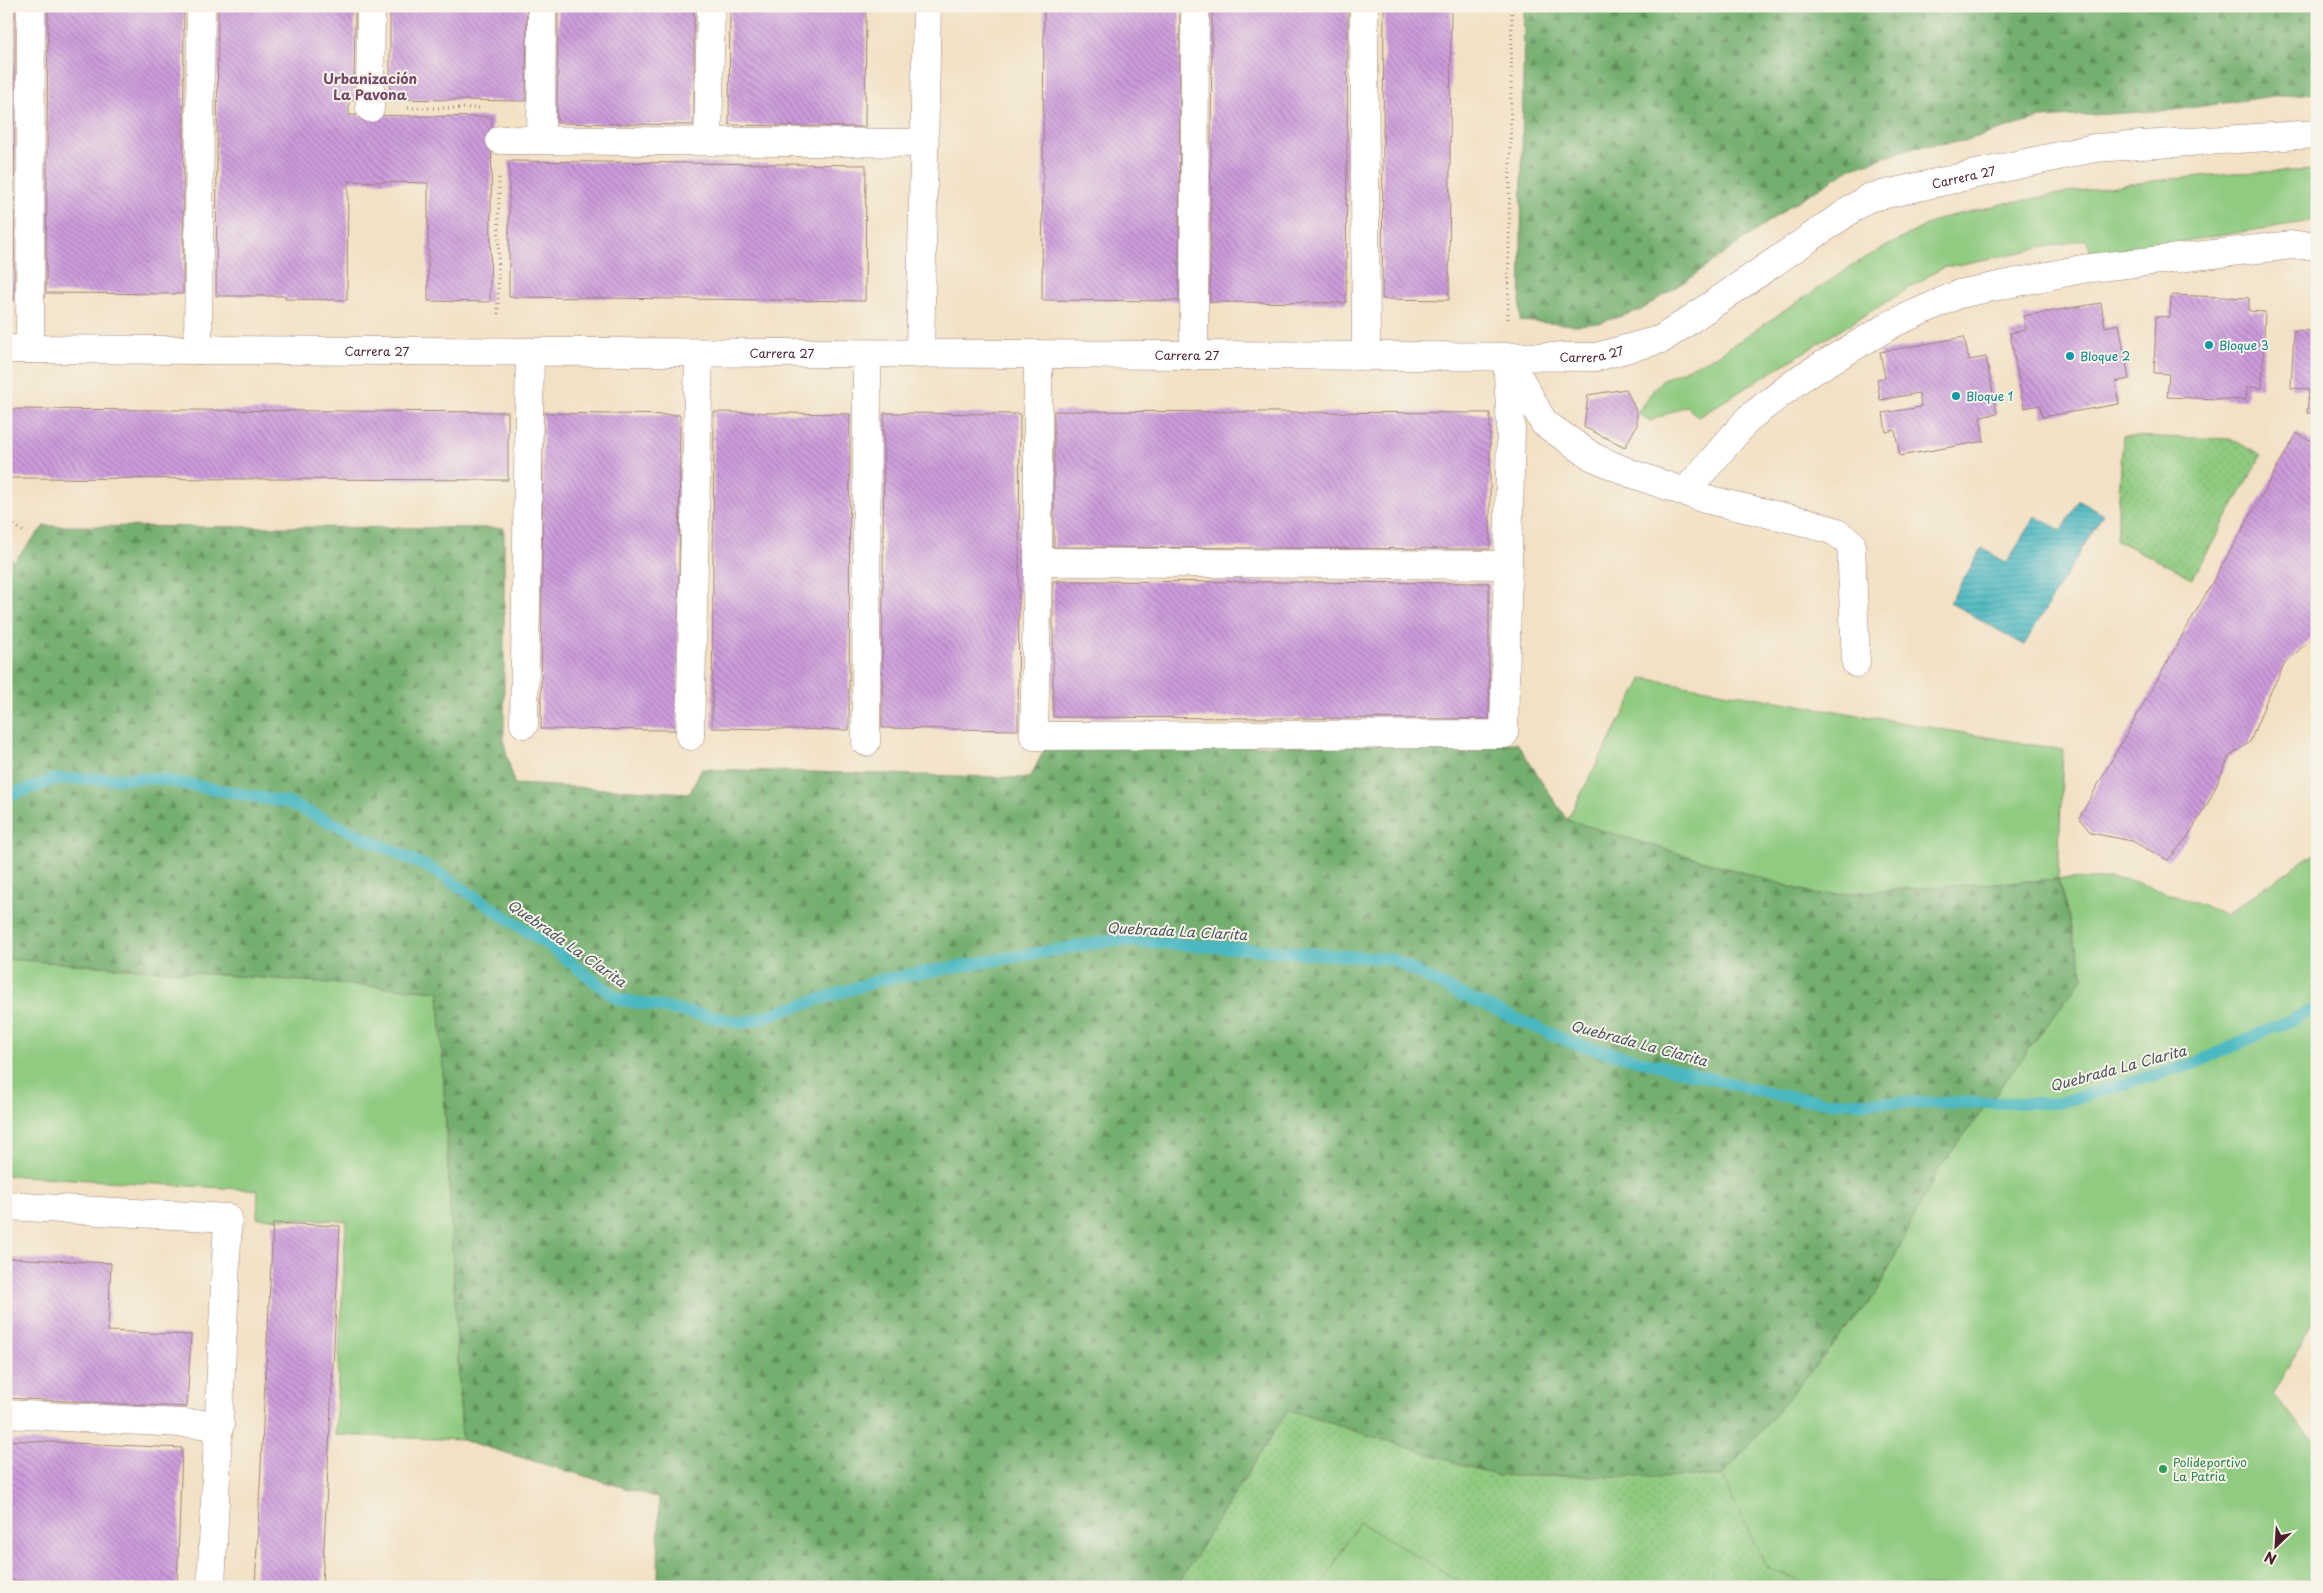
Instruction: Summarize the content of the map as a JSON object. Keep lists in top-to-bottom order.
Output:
{
  "streets": {
    "street": ["Carrera 27"]
  },
  "districts": ["Urbanización La Pavona"],
  "water": ["Quebrada La Clarita"],
  "places": [
    "Bloque 3",
    "Bloque 2",
    "Bloque 1",
    "Polideportivo La Patria"
  ],
  "north": "bottom left"
}
